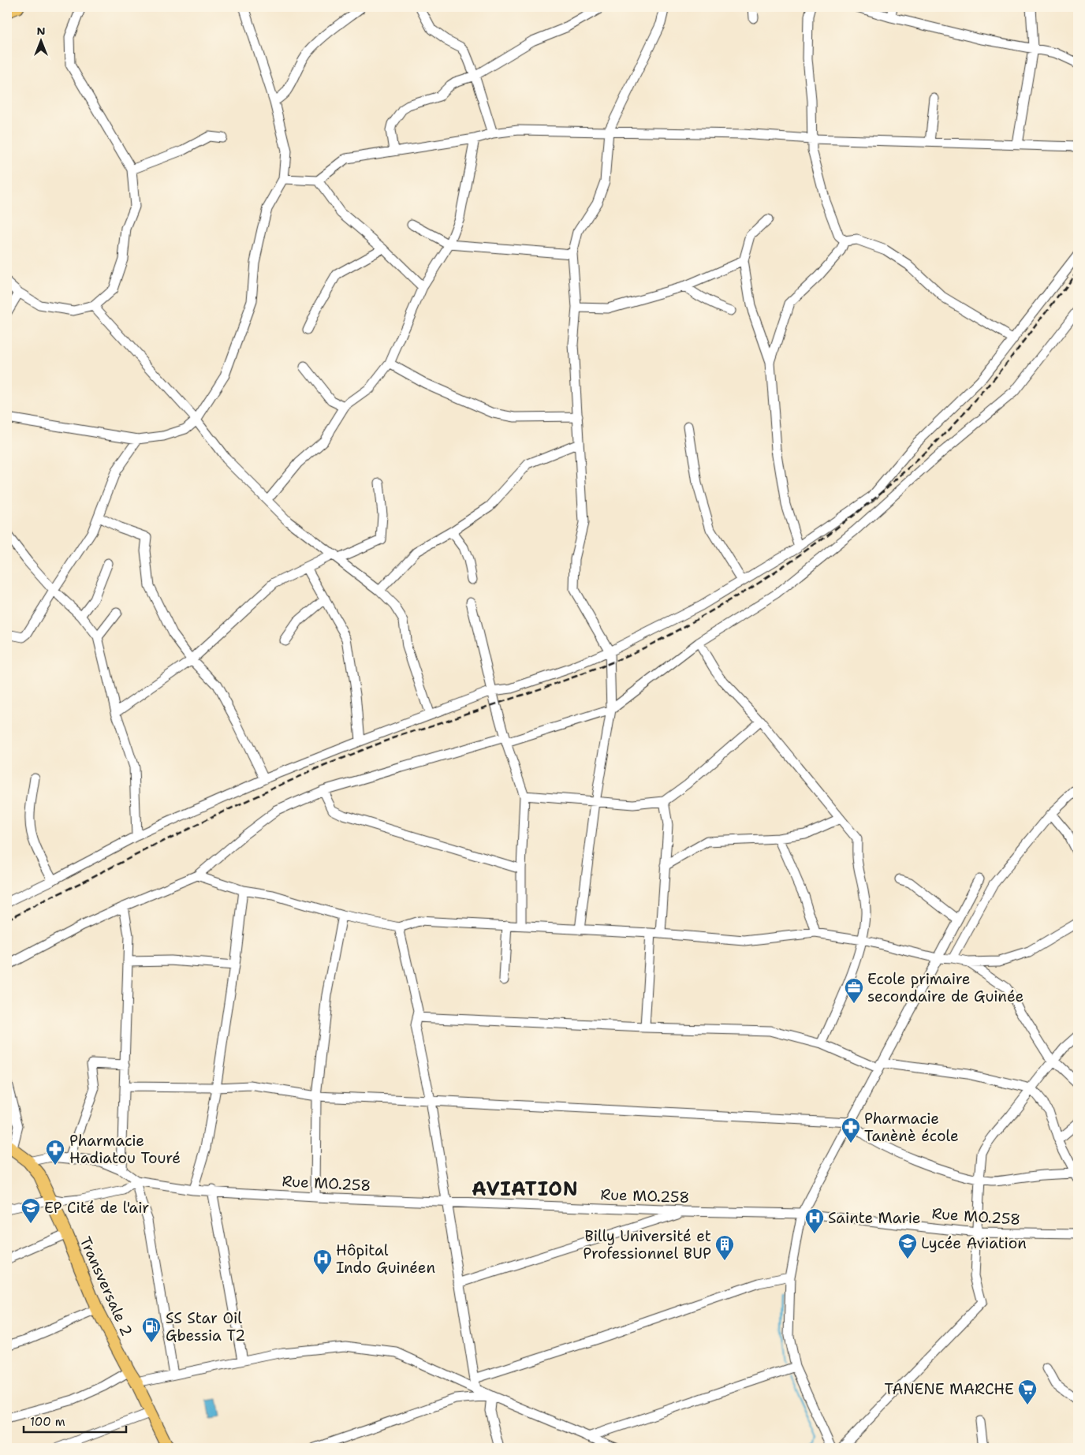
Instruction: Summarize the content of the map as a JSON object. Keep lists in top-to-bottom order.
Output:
{
  "streets": {
    "main road": ["Transversale 2"],
    "street": ["Rue MO.258"]
  },
  "crossings": [
    ["Rue MO.258", "Transversale 2"]
  ],
  "districts": ["AVIATION"],
  "places": {
    "office": ["Ecole primaire secondaire de Guinée"],
    "pharmacy": ["Pharmacie Tanènè école", "Pharmacie Hadiatou Touré"],
    "school or university": ["EP Cité de l'air", "Lycée Aviation"],
    "hospital": ["Sainte Marie", "Hôpital Indo Guinéen"],
    "building": ["Billy Université et Professionnel BUP"],
    "fuel station": ["SS Star Oil Gbessia T2"],
    "supermarket": ["TANENE MARCHE"]
  },
  "scale_bar": "100 m",
  "north": "top"
}
